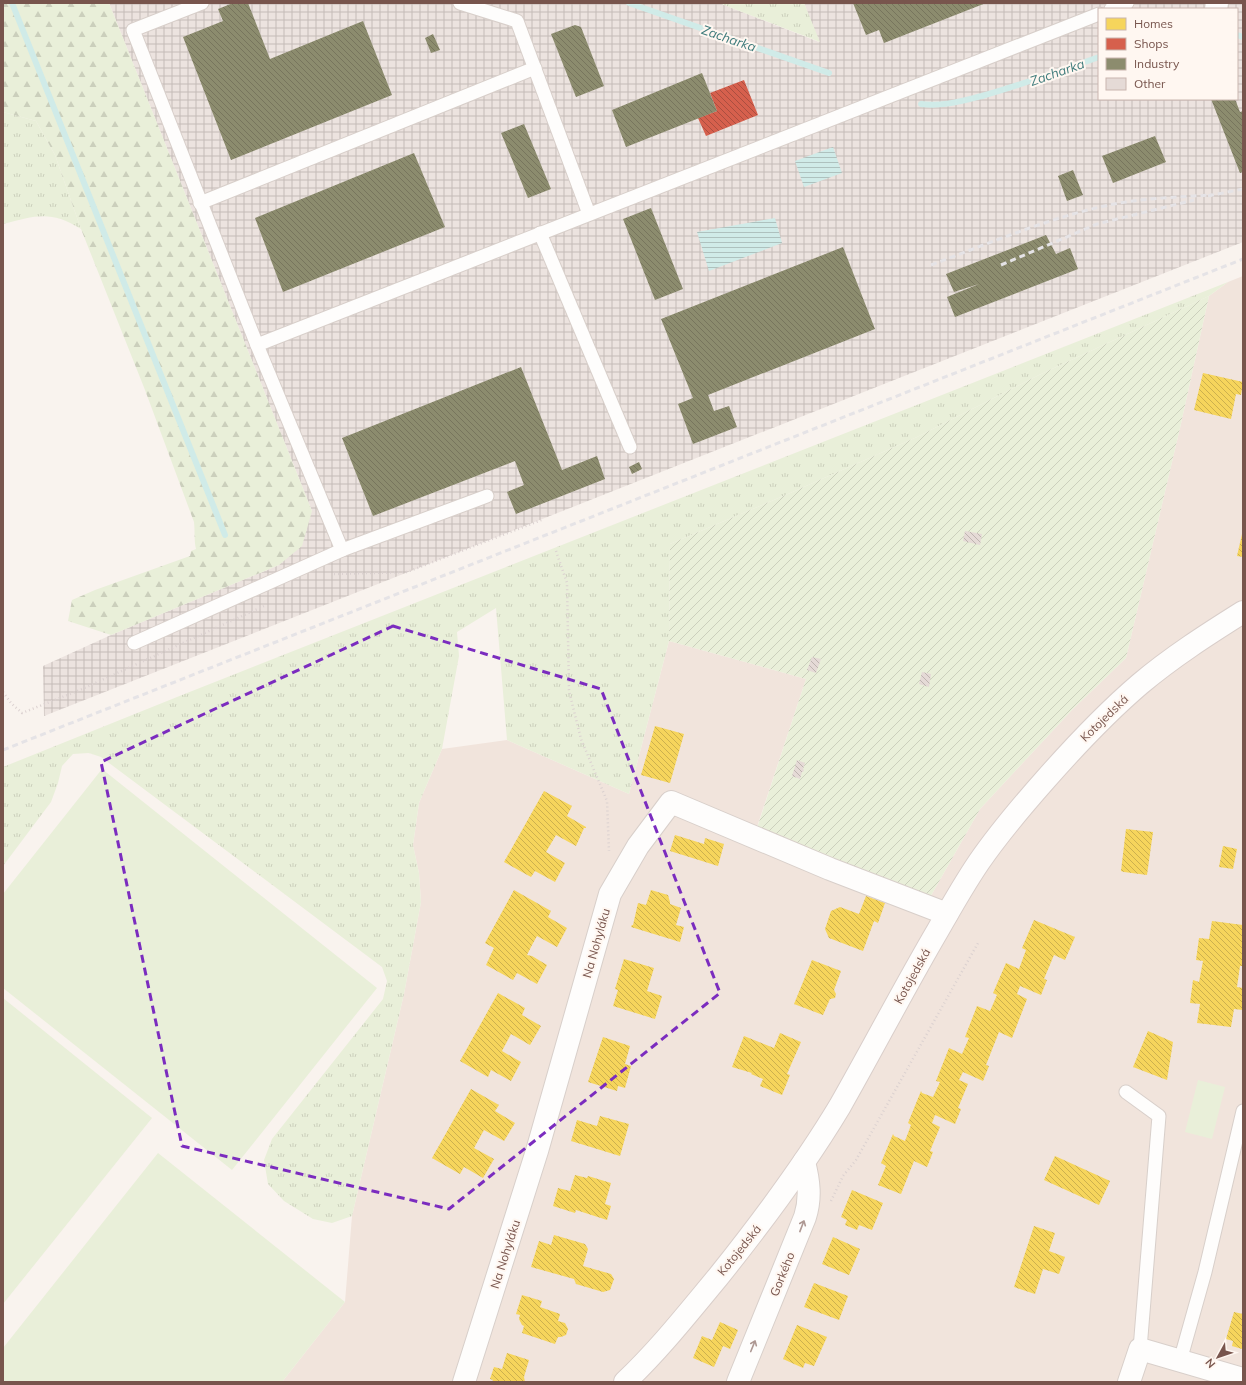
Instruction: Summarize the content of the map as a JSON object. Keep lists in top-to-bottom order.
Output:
{
  "streets": {
    "street": ["Kotojedská", "Na Nohyláku", "Gorkého"]
  },
  "crossings": [
    ["Kotojedská", "Na Nohyláku"],
    ["Kotojedská", "Gorkého"]
  ],
  "one_way": ["Gorkého"],
  "water": ["Zacharka"],
  "legend": [
    "Homes",
    "Shops",
    "Industry",
    "Other"
  ],
  "north": "bottom left"
}
